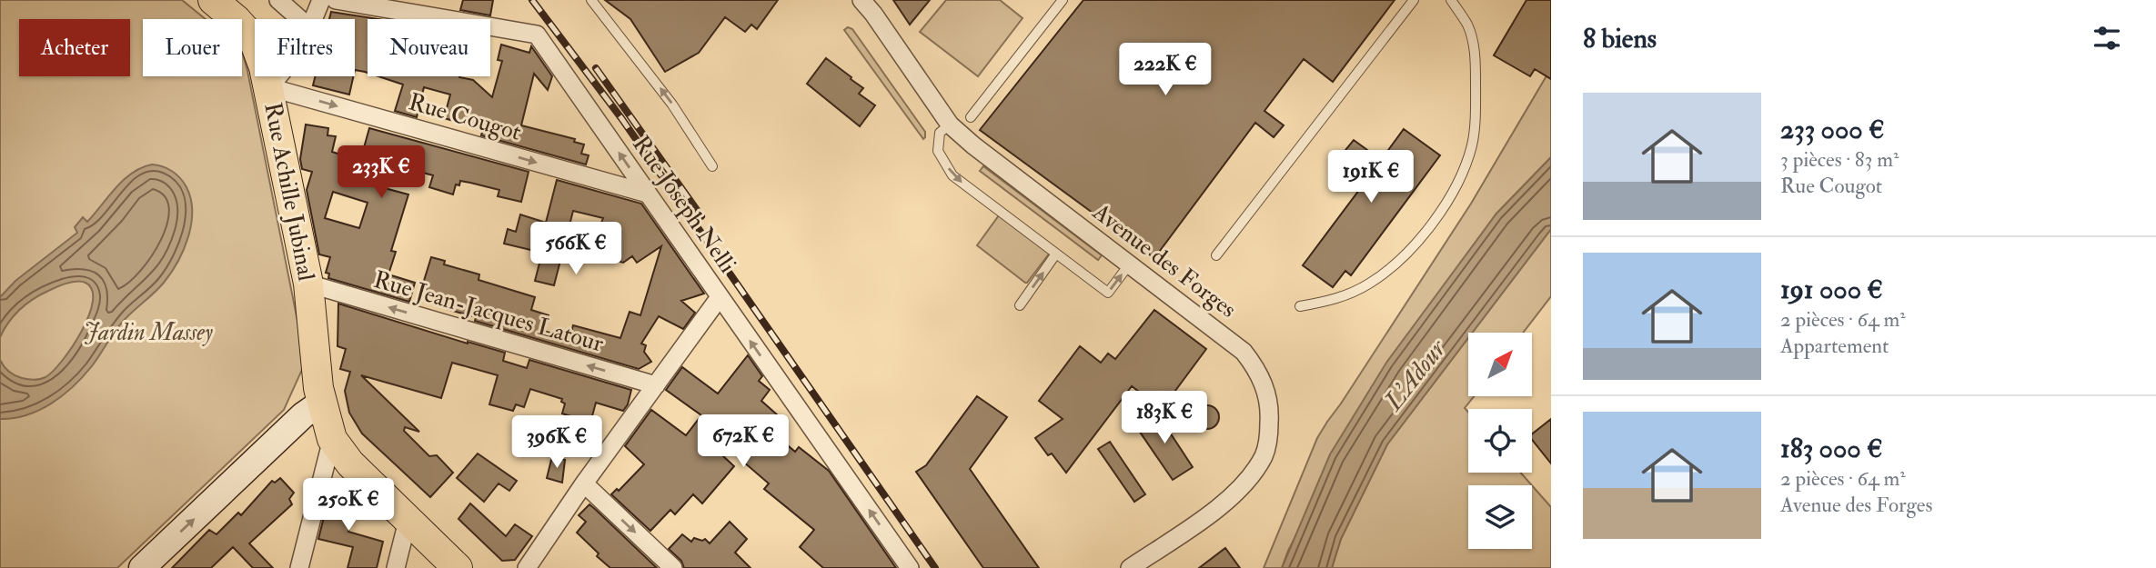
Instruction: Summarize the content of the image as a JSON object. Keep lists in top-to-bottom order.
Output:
{
  "streets": {
    "main road": ["Rue Achille Jubinal"],
    "street": [
      "Rue Cougot",
      "Rue Joseph Nelli",
      "Avenue des Forges",
      "Rue Jean-Jacques Latour"
    ]
  },
  "crossings": [
    ["Rue Cougot", "Rue Achille Jubinal"],
    ["Rue Cougot", "Rue Joseph Nelli"],
    ["Rue Achille Jubinal", "Rue Jean-Jacques Latour"]
  ],
  "one_way": ["Rue Cougot", "Rue Joseph Nelli", "Rue Jean-Jacques Latour"],
  "water": ["L'Adour"],
  "parks": ["Jardin Massey"],
  "north": "top right",
  "page": {
    "heading": "8 biens",
    "chip": [
      "Acheter",
      "Louer",
      "Filtres",
      "Nouveau"
    ],
    "price": [
      "222K €",
      "233K €",
      "191K €",
      "566K €",
      "183K €",
      "672K €",
      "396K €",
      "250K €"
    ],
    "list": [
      {
        "name": "233 000 €",
        "note": "3 pièces · 83 m² · Rue Cougot"
      },
      {
        "name": "191 000 €",
        "note": "2 pièces · 64 m² · Appartement"
      },
      {
        "name": "183 000 €",
        "note": "2 pièces · 64 m² · Avenue des Forges"
      }
    ]
  }
}
